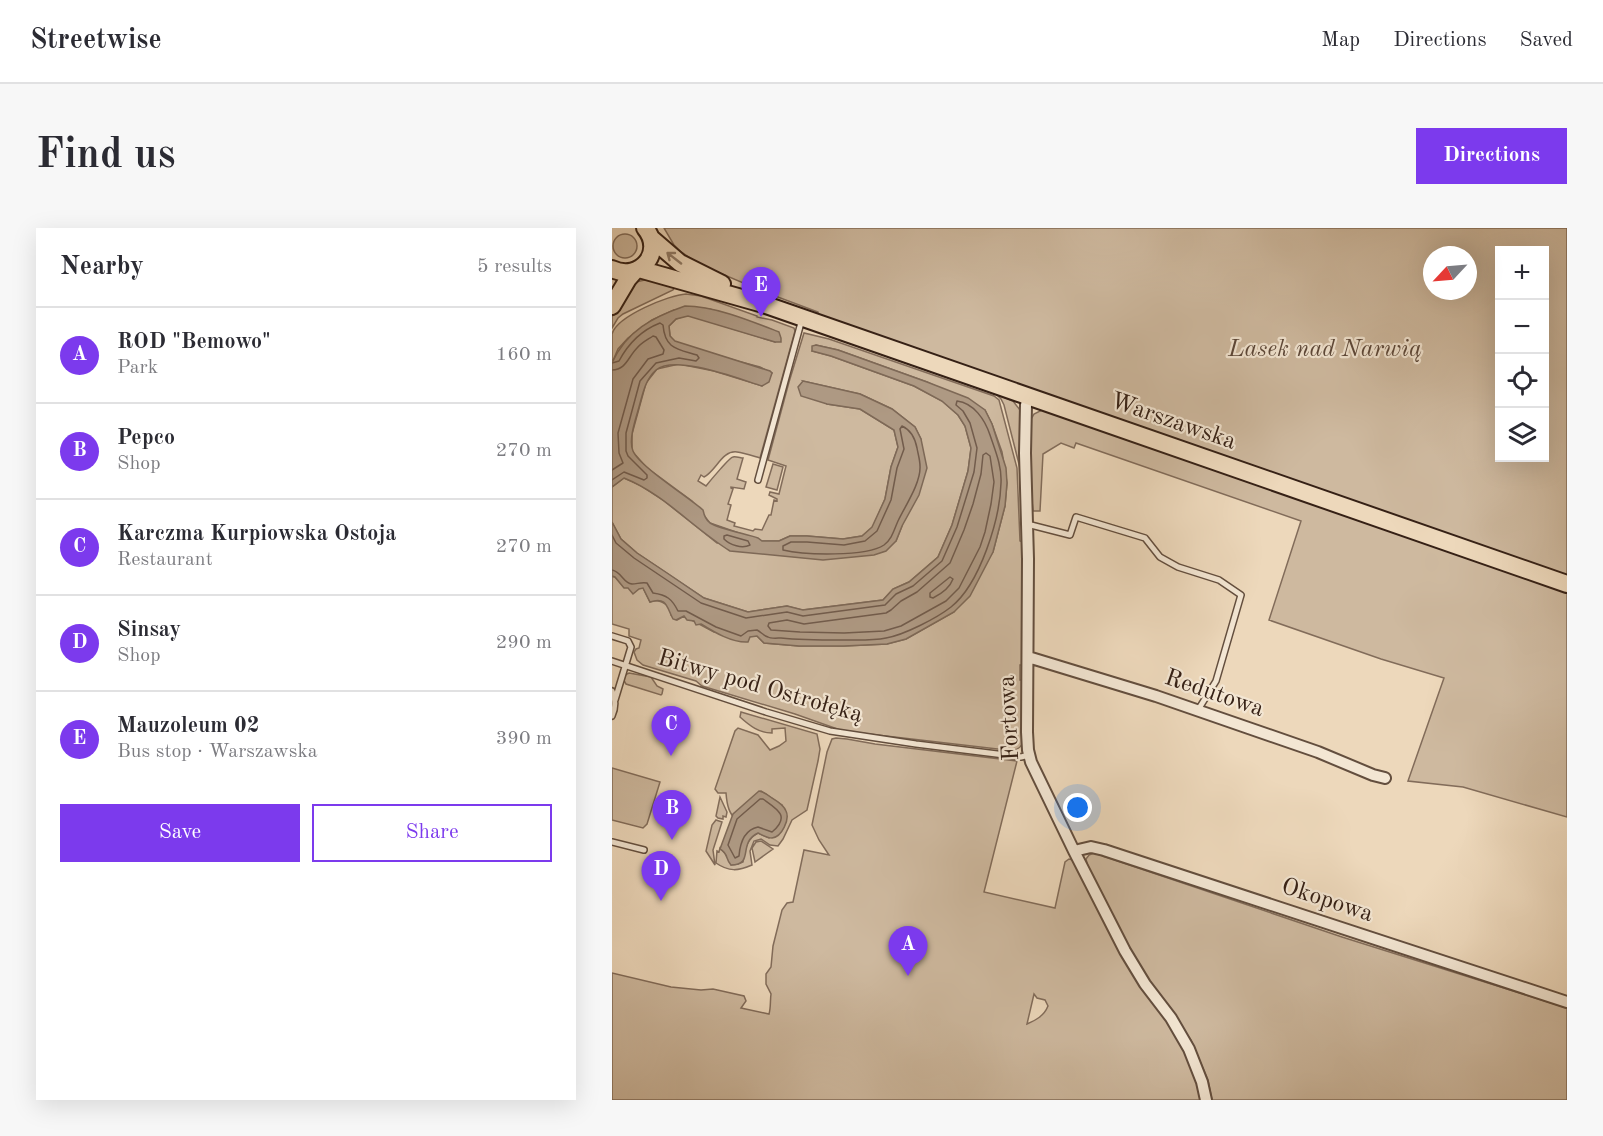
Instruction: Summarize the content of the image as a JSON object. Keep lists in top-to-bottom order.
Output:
{
  "streets": {
    "main road": ["Warszawska"],
    "street": ["Redutowa", "Fortowa", "Okopowa"],
    "lane": ["Bitwy pod Ostrołęką"]
  },
  "crossings": [
    ["Warszawska", "Fortowa"],
    ["Bitwy pod Ostrołęką", "Fortowa"],
    ["Redutowa", "Fortowa"],
    ["Fortowa", "Okopowa"]
  ],
  "parks": ["Lasek nad Narwią"],
  "north": "bottom left",
  "page": {
    "header": "Streetwise",
    "nav": ["Map", "Directions", "Saved"],
    "buttons": [
      "Directions",
      ["Save", "Share"]
    ],
    "title": "Find us",
    "heading": ["Nearby", "5 results"],
    "map_buttons": ["+", "−"],
    "pins": [
      "E",
      "C",
      "B",
      "D",
      "A"
    ],
    "list": [
      {
        "mark": "A",
        "name": "ROD \"Bemowo\"",
        "note": "Park",
        "value": "160 m"
      },
      {
        "mark": "B",
        "name": "Pepco",
        "note": "Shop",
        "value": "270 m"
      },
      {
        "mark": "C",
        "name": "Karczma Kurpiowska Ostoja",
        "note": "Restaurant",
        "value": "270 m"
      },
      {
        "mark": "D",
        "name": "Sinsay",
        "note": "Shop",
        "value": "290 m"
      },
      {
        "mark": "E",
        "name": "Mauzoleum 02",
        "note": "Bus stop · Warszawska",
        "value": "390 m"
      }
    ]
  }
}
